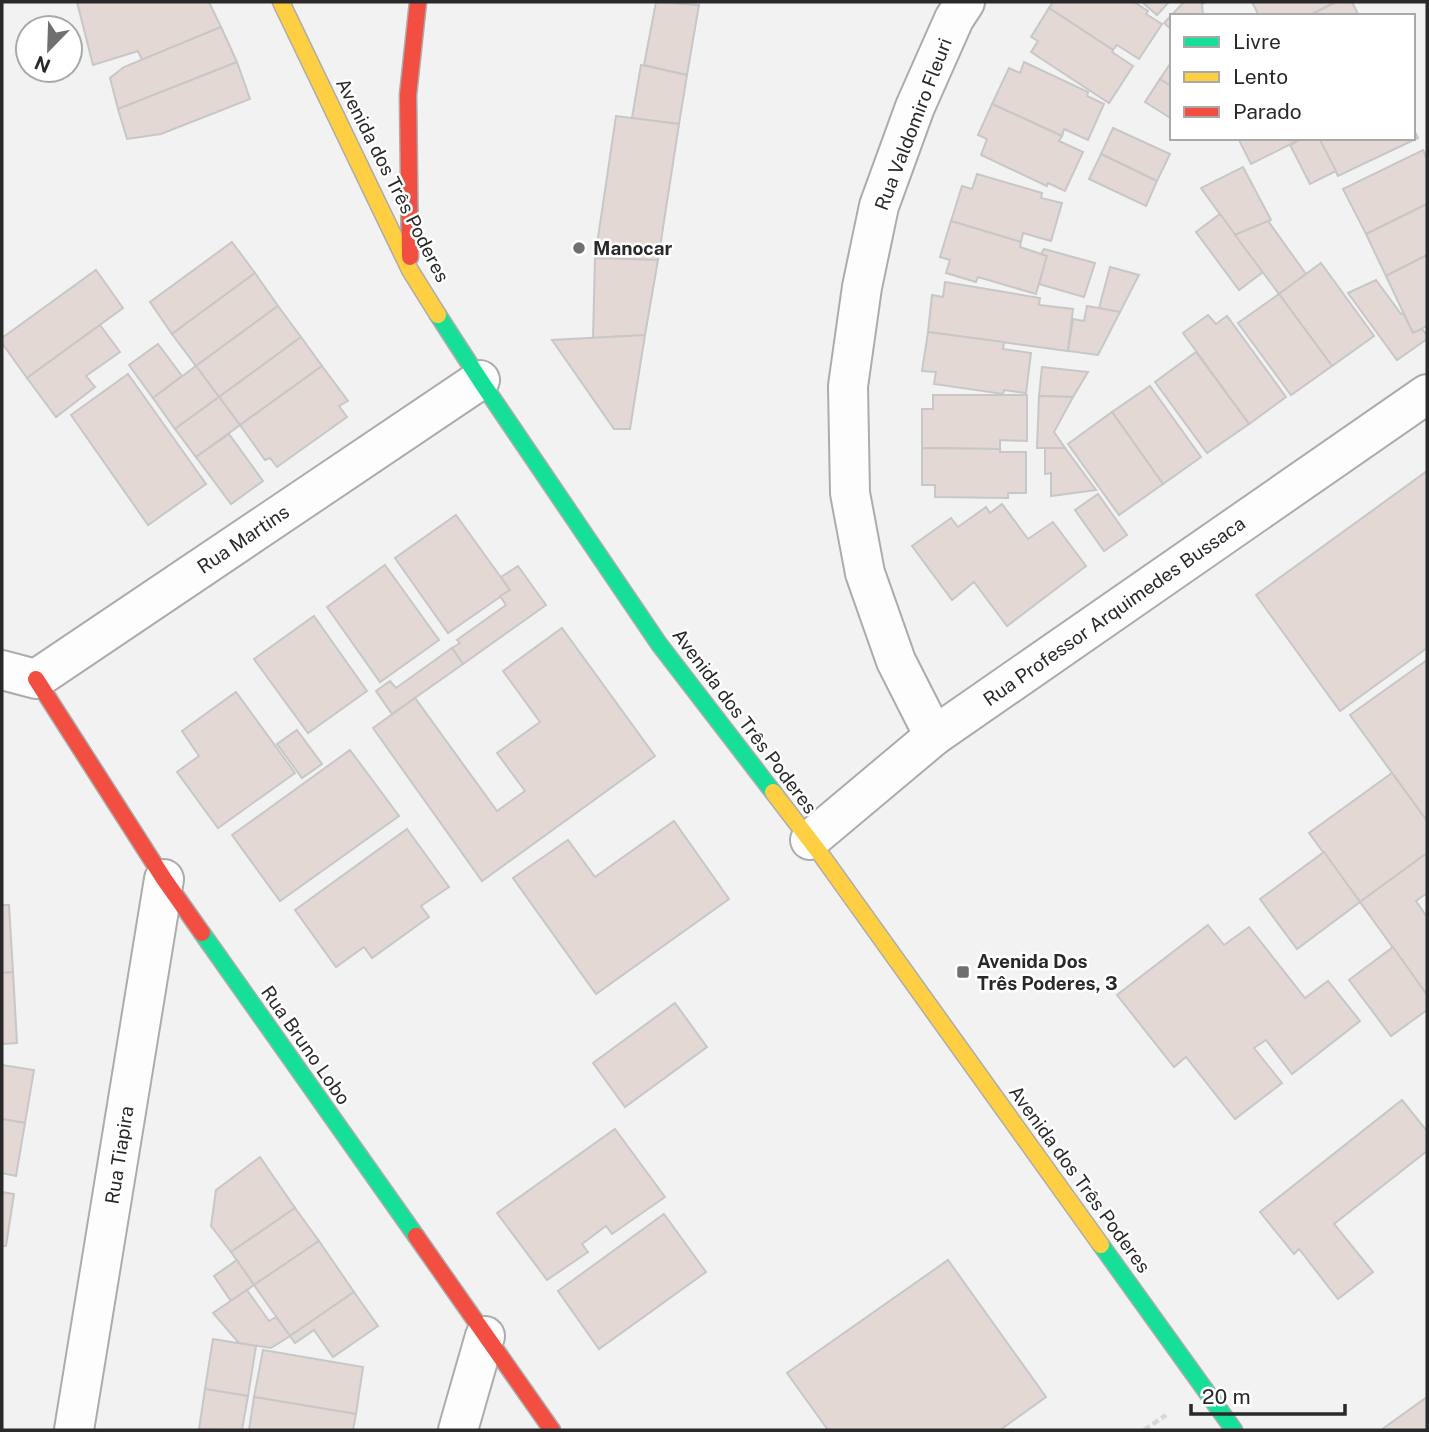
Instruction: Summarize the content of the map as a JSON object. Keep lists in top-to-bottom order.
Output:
{
  "streets": {
    "main road": ["Avenida dos Três Poderes", "Rua Bruno Lobo"],
    "street": [
      "Rua Valdomiro Fleuri",
      "Rua Martins",
      "Rua Professor Arquimedes Bussaca",
      "Rua Tiapira"
    ]
  },
  "crossings": [
    ["Rua Valdomiro Fleuri", "Rua Professor Arquimedes Bussaca"],
    ["Avenida dos Três Poderes", "Rua Martins"],
    ["Avenida dos Três Poderes", "Rua Professor Arquimedes Bussaca"],
    ["Rua Martins", "Rua Bruno Lobo"],
    ["Rua Bruno Lobo", "Rua Tiapira"]
  ],
  "places": {
    "other": ["Manocar"],
    "transit": ["Avenida Dos Três Poderes, 3"]
  },
  "legend": ["Livre", "Lento", "Parado"],
  "scale_bar": "20 m",
  "north": "bottom left"
}
